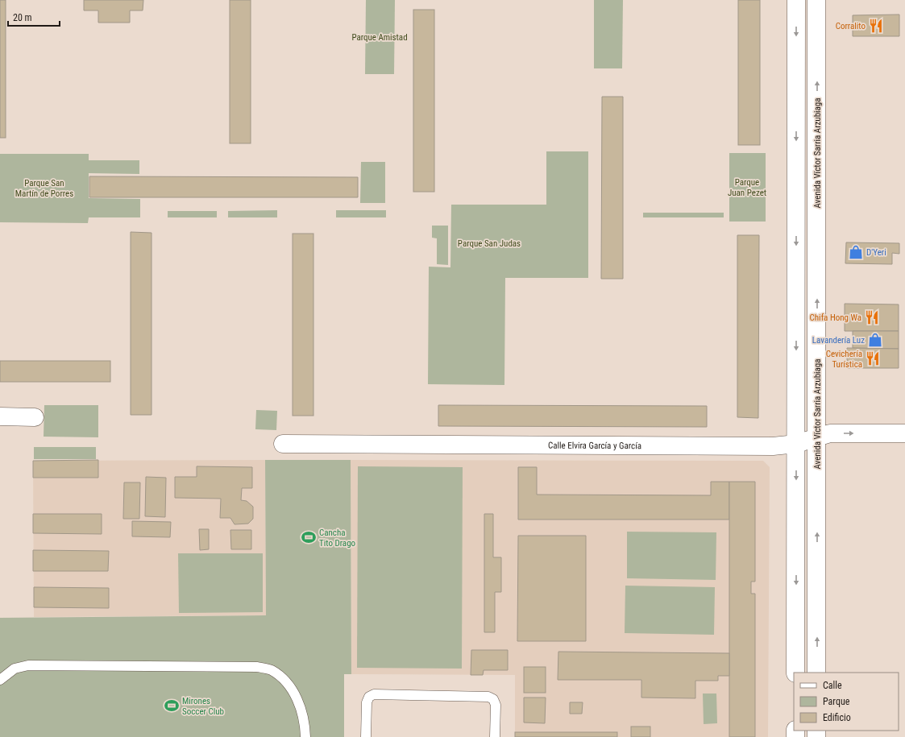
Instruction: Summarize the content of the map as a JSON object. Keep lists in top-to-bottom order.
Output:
{
  "streets": {
    "street": ["Avenida Víctor Sarria Arzubiaga", "Calle Elvira García y García"]
  },
  "crossings": [
    ["Avenida Víctor Sarria Arzubiaga", "Calle Elvira García y García"]
  ],
  "parks": [
    "Parque Amistad",
    "Parque Juan Pezet",
    "Parque San Martín de Porres",
    "Parque San Judas"
  ],
  "places": {
    "restaurant": ["Corralito", "Chifa Hong Wa", "Cevichería Turística"],
    "shop": ["D'Yeri", "Lavandería Luz"],
    "sports": ["Cancha Tito Drago", "Mirones Soccer Club"]
  },
  "legend": ["Calle", "Parque", "Edificio"],
  "scale_bar": "20 m"
}
